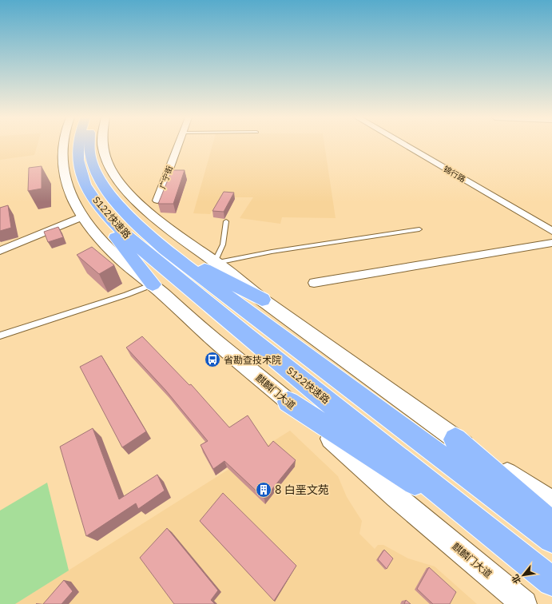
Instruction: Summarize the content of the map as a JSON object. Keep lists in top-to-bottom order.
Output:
{
  "streets": {
    "highway": ["S122快速路"],
    "street": ["锦行路", "广宁街", "麒麟门大道"]
  },
  "crossings": [
    ["S122快速路", "麒麟门大道"]
  ],
  "places": {
    "bus stop": ["省勘查技术院"],
    "building": ["8 白垩文苑"]
  },
  "north": "bottom left"
}
